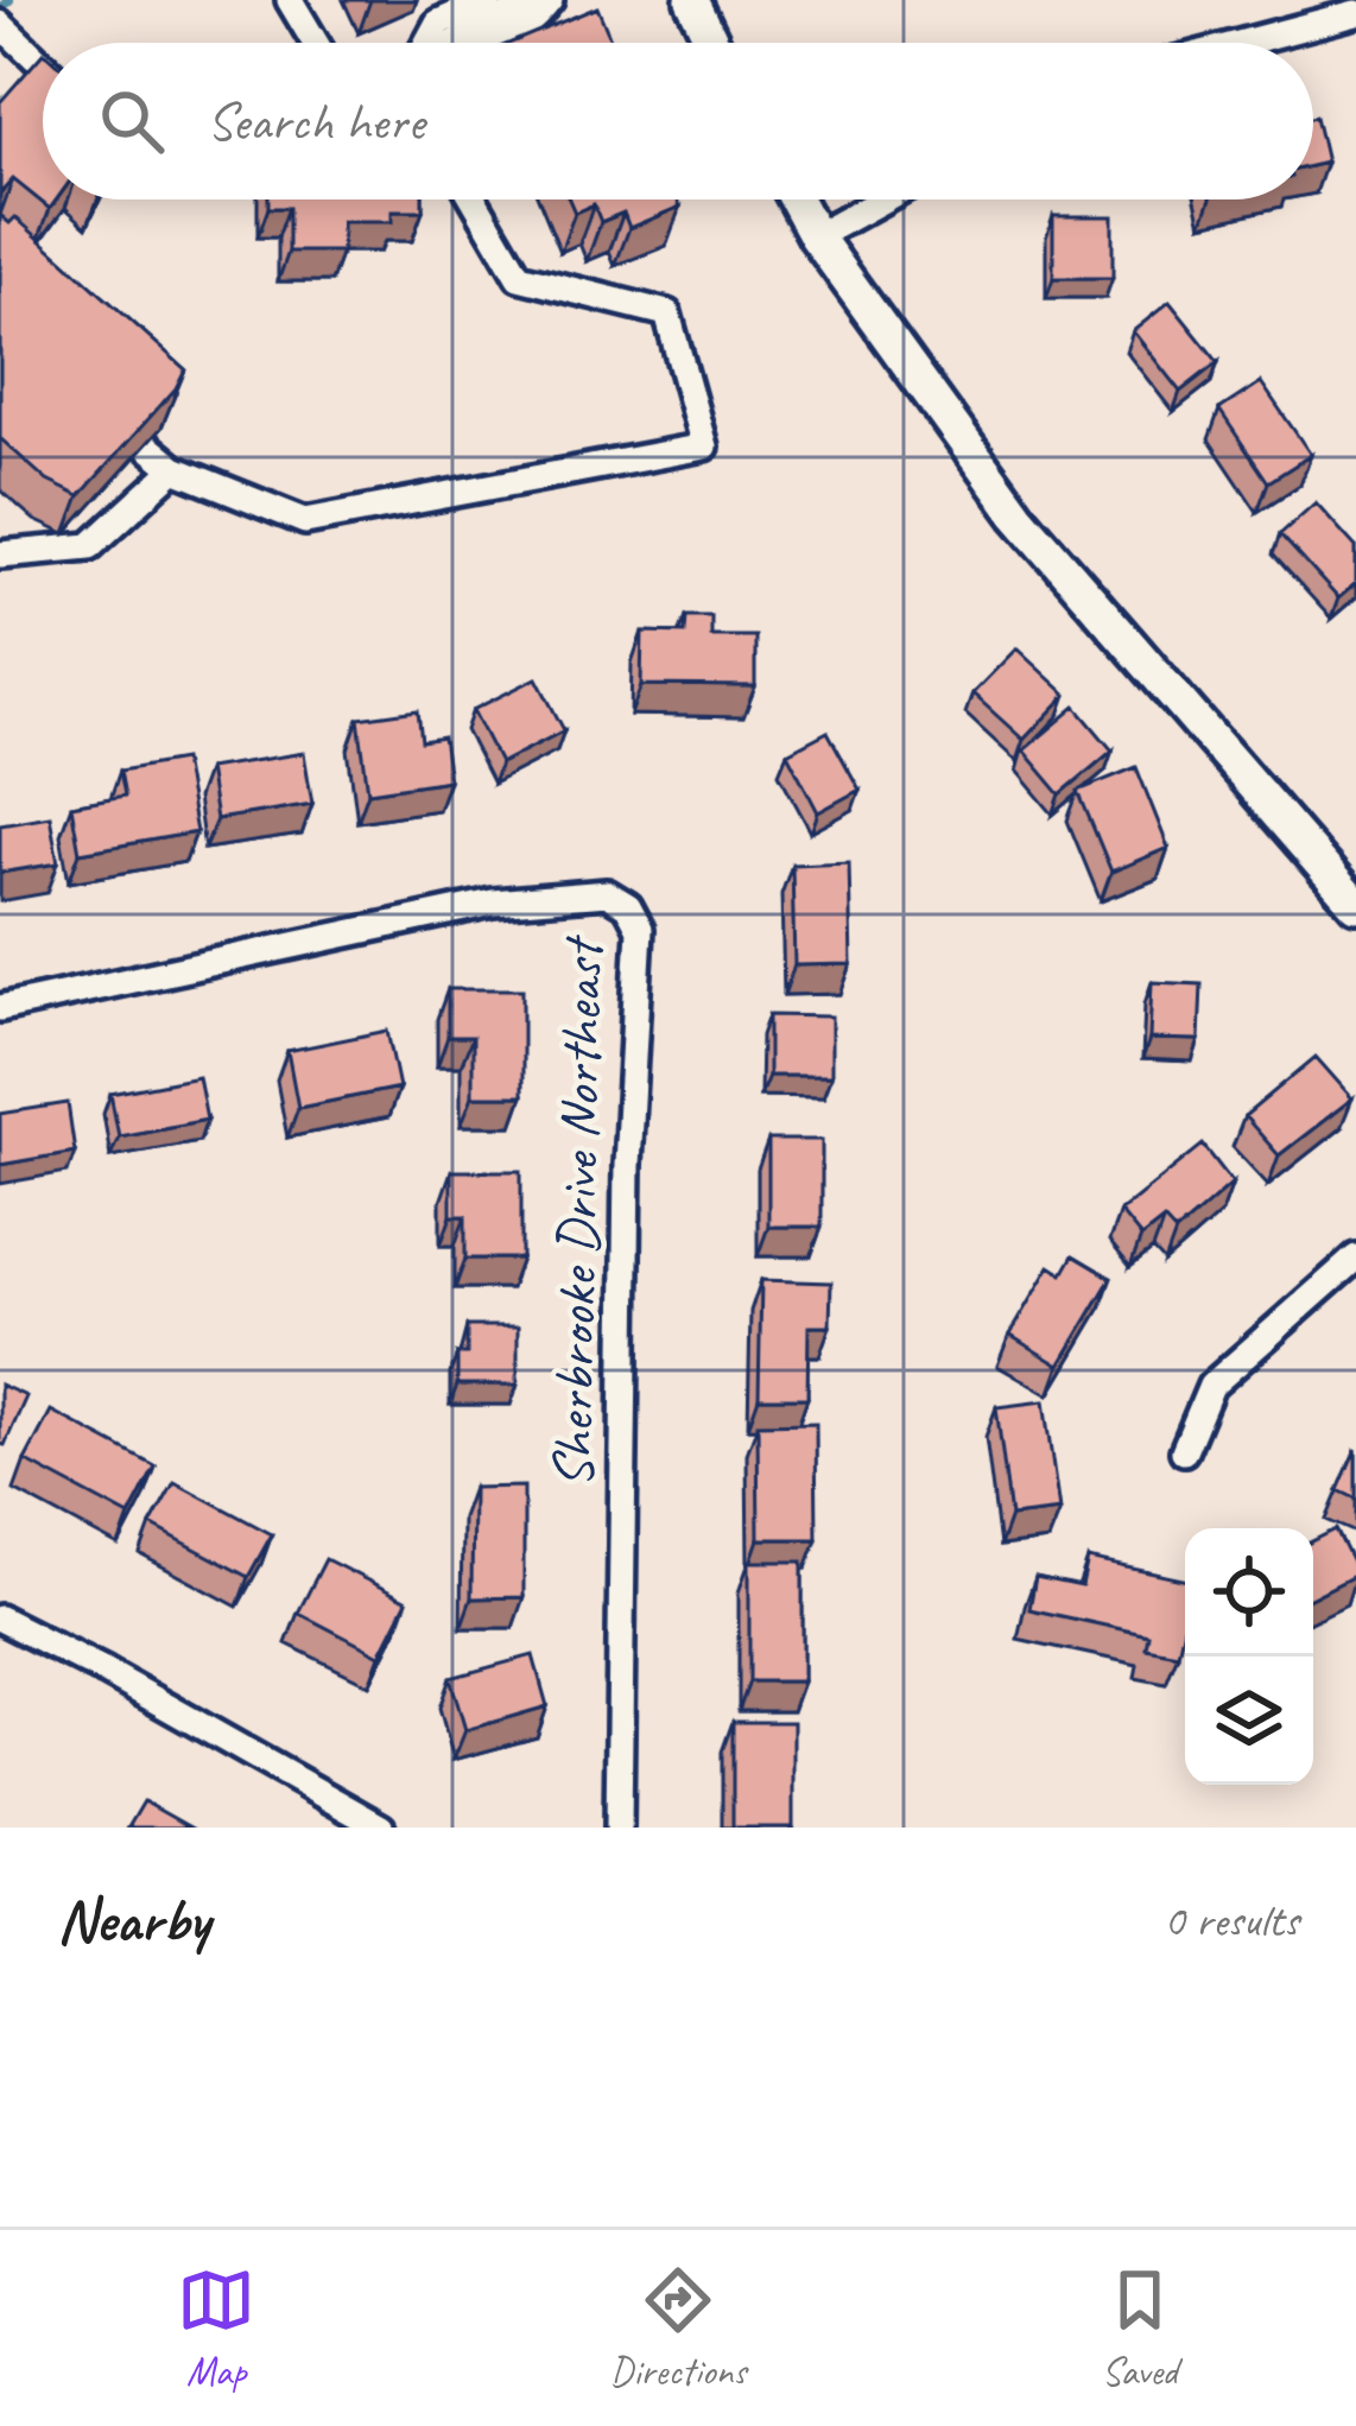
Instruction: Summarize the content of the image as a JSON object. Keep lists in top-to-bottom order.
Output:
{
  "streets": {
    "street": ["Sherbrooke Drive Northeast"]
  },
  "page": {
    "search": "Search here",
    "heading": ["Nearby", "0 results"],
    "nav": ["Map", "Directions", "Saved"]
  }
}
